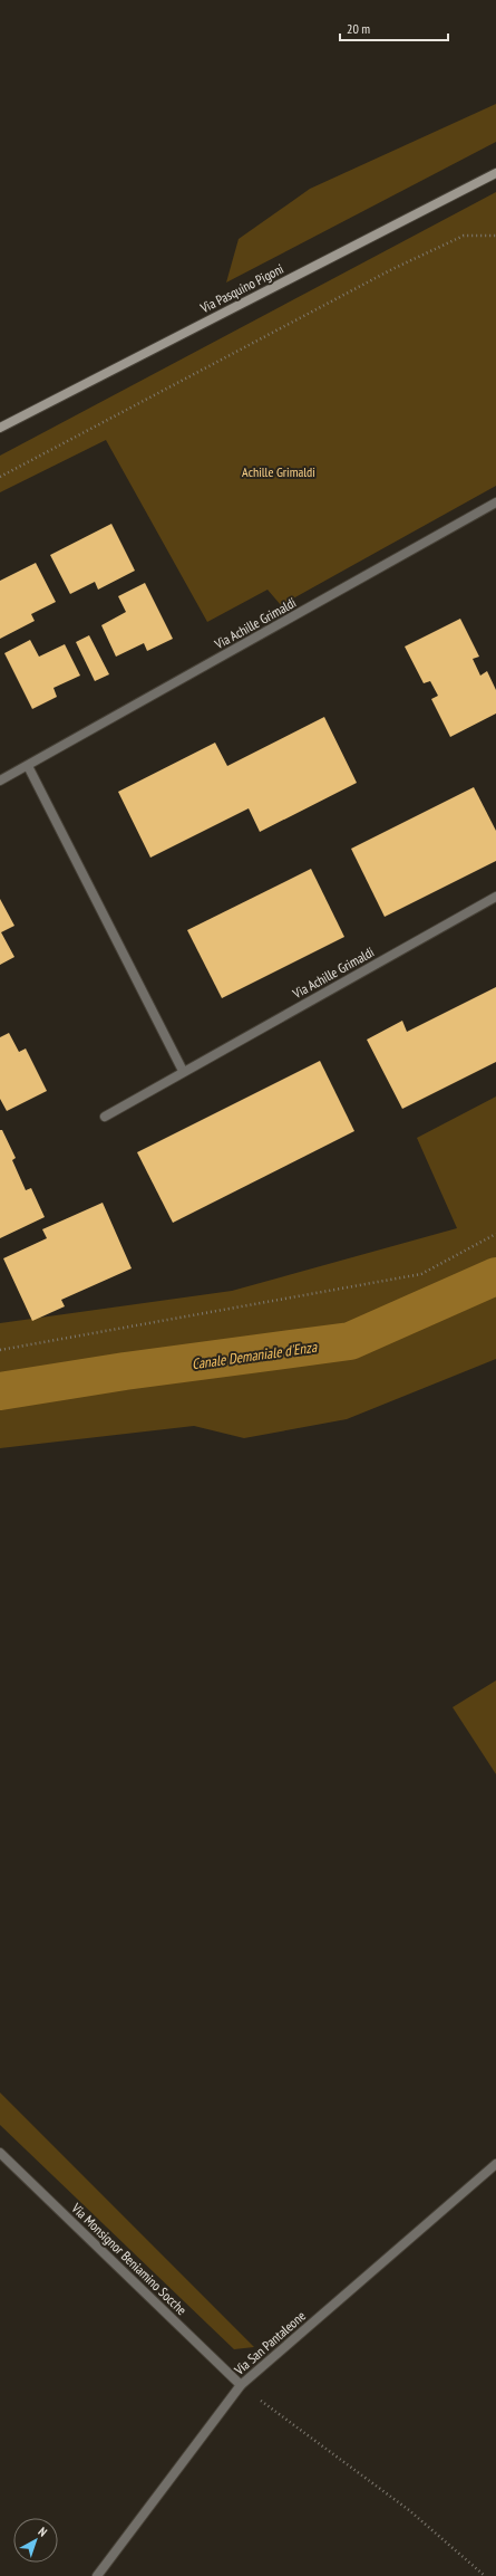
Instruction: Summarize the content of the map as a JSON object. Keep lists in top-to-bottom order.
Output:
{
  "streets": {
    "main road": ["Via Pasquino Pigoni"],
    "street": ["Via Achille Grimaldi", "Via Monsignor Beniamino Socche", "Via San Pantaleone"]
  },
  "crossings": [
    ["Via Monsignor Beniamino Socche", "Via San Pantaleone"]
  ],
  "water": ["Canale Demaniale d'Enza"],
  "parks": ["Achille Grimaldi"],
  "scale_bar": "20 m",
  "north": "top right"
}
